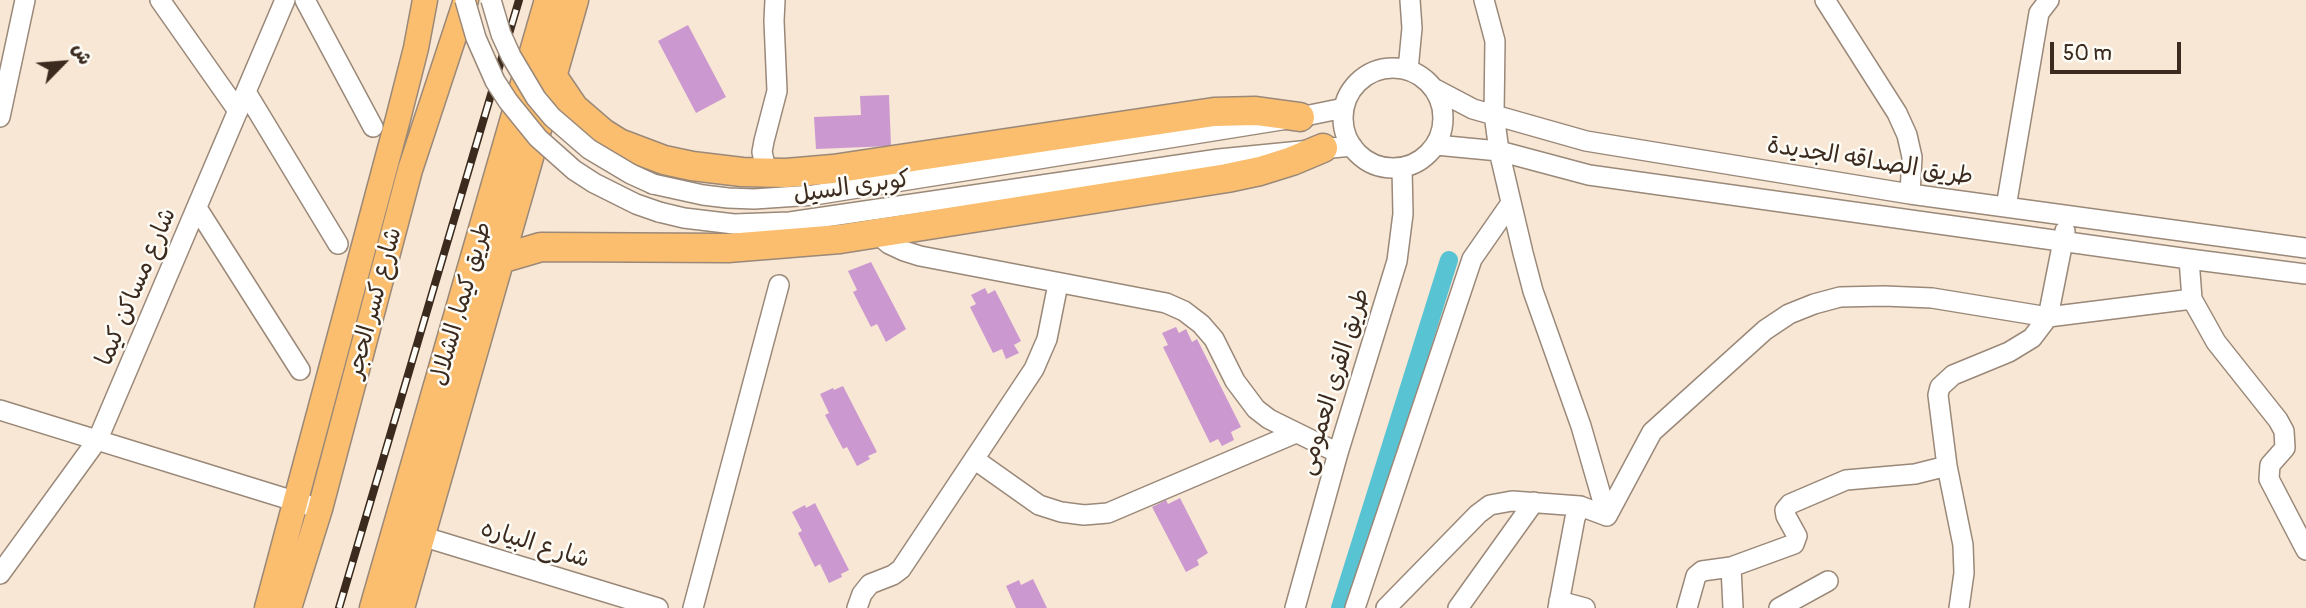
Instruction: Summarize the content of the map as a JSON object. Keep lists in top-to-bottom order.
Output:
{
  "streets": {
    "highway": ["طريق كيما, الشلال"],
    "main road": ["شارع كسر الحجر"],
    "street": [
      "طريق الصداقه الجديدة",
      "كوبرى السيل",
      "شارع مساكن كيما",
      "طريق القرى العمومى",
      "شارع البياره"
    ]
  },
  "crossings": [
    ["طريق الصداقه الجديدة", "كوبرى السيل"],
    ["طريق الصداقه الجديدة", "طريق القرى العمومى"],
    ["كوبرى السيل", "شارع كسر الحجر"],
    ["كوبرى السيل", "طريق القرى العمومى"],
    ["طريق كيما, الشلال", "شارع البياره"]
  ],
  "scale_bar": "50 m",
  "north": "top right"
}
